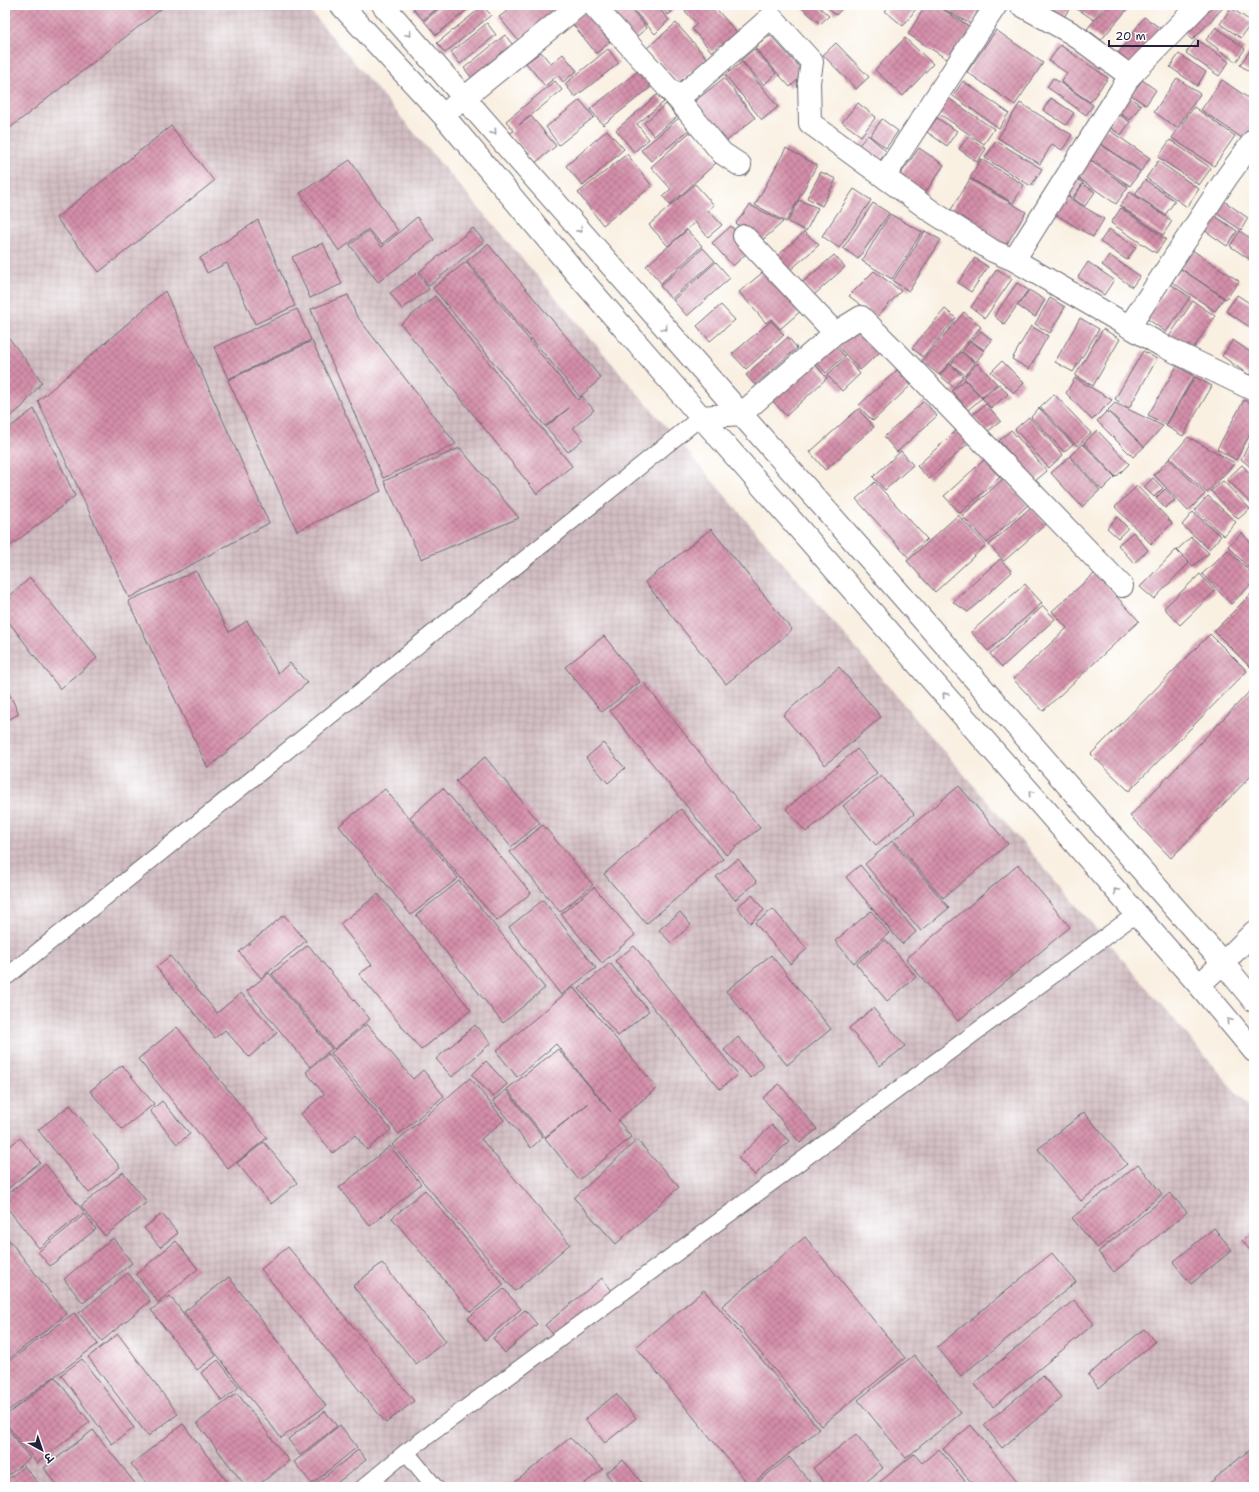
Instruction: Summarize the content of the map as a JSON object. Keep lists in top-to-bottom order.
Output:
{
  "scale_bar": "20 m",
  "north": "bottom right"
}
